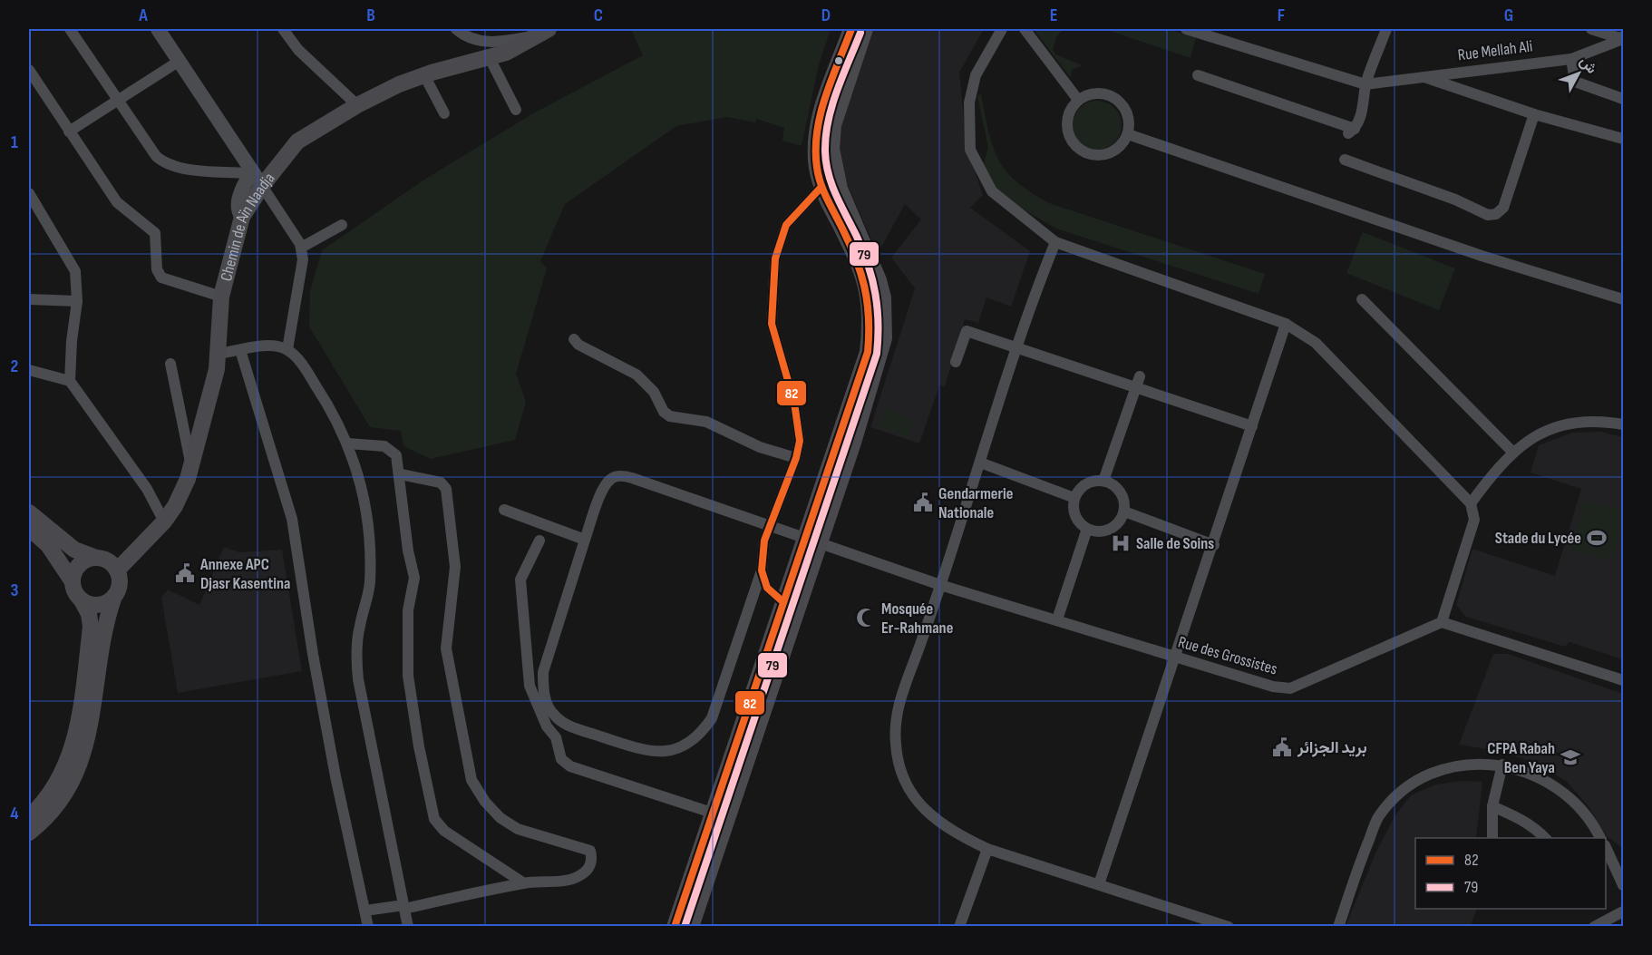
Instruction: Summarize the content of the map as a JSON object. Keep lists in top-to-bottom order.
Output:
{
  "streets": {
    "main road": ["Chemin de Aïn Naadja"],
    "street": ["Rue Mellah Ali", "Rue des Grossistes"]
  },
  "places": {
    "public building": ["Gendarmerie Nationale", "Annexe APC Djasr Kasentina", "بريد الجزائر"],
    "sports": ["Stade du Lycée"],
    "hospital": ["Salle de Soins"],
    "mosque": ["Mosquée Er-Rahmane"],
    "school or university": ["CFPA Rabah Ben Yaya"]
  },
  "lines": ["transit line 82", "transit line 79"],
  "legend": ["82", "79"],
  "north": "top right",
  "grid": {
    "columns": [
      "A",
      "B",
      "C",
      "D",
      "E",
      "F",
      "G"
    ],
    "rows": [
      "1",
      "2",
      "3",
      "4"
    ]
  }
}
